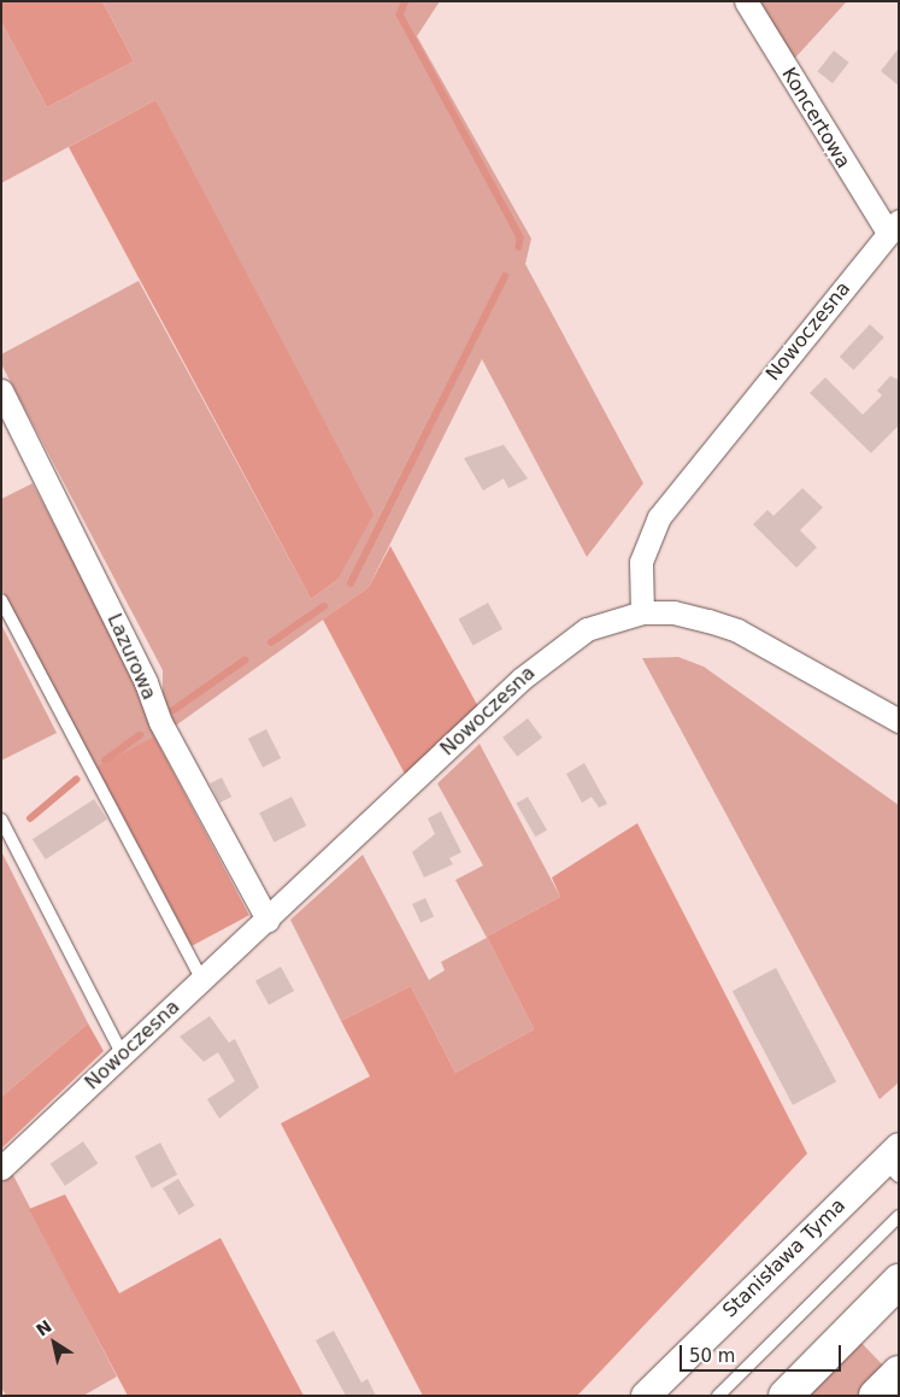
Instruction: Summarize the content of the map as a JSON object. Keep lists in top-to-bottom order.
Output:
{
  "streets": {
    "street": [
      "Koncertowa",
      "Nowoczesna",
      "Lazurowa",
      "Stanisława Tyma"
    ]
  },
  "crossings": [
    ["Koncertowa", "Nowoczesna"],
    ["Nowoczesna", "Lazurowa"]
  ],
  "scale_bar": "50 m",
  "north": "top left"
}
